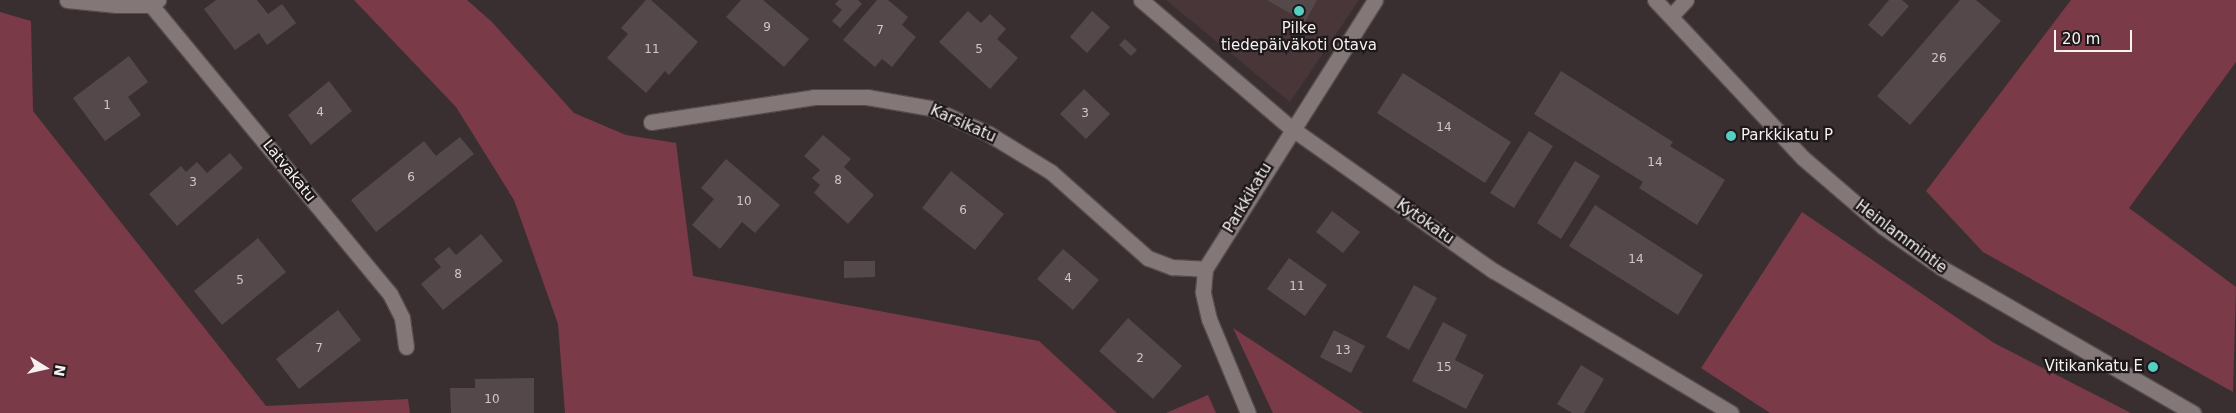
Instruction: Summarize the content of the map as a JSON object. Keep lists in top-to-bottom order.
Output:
{
  "streets": {
    "street": [
      "Karsikatu",
      "Latvakatu",
      "Parkkikatu",
      "Kytökatu",
      "Heinlammintie"
    ]
  },
  "crossings": [
    ["Karsikatu", "Parkkikatu"],
    ["Parkkikatu", "Kytökatu"]
  ],
  "places": ["Pilke tiedepäiväkoti Otava", "Parkkikatu P", "Vitikankatu E"],
  "house_numbers": [
    "9",
    "7",
    "11",
    "5",
    "26",
    "1",
    "4",
    "3",
    "14",
    "14",
    "6",
    "8",
    "3",
    "10",
    "6",
    "14",
    "8",
    "4",
    "5",
    "11",
    "7",
    "13",
    "2",
    "15",
    "10"
  ],
  "scale_bar": "20 m",
  "north": "right"
}
